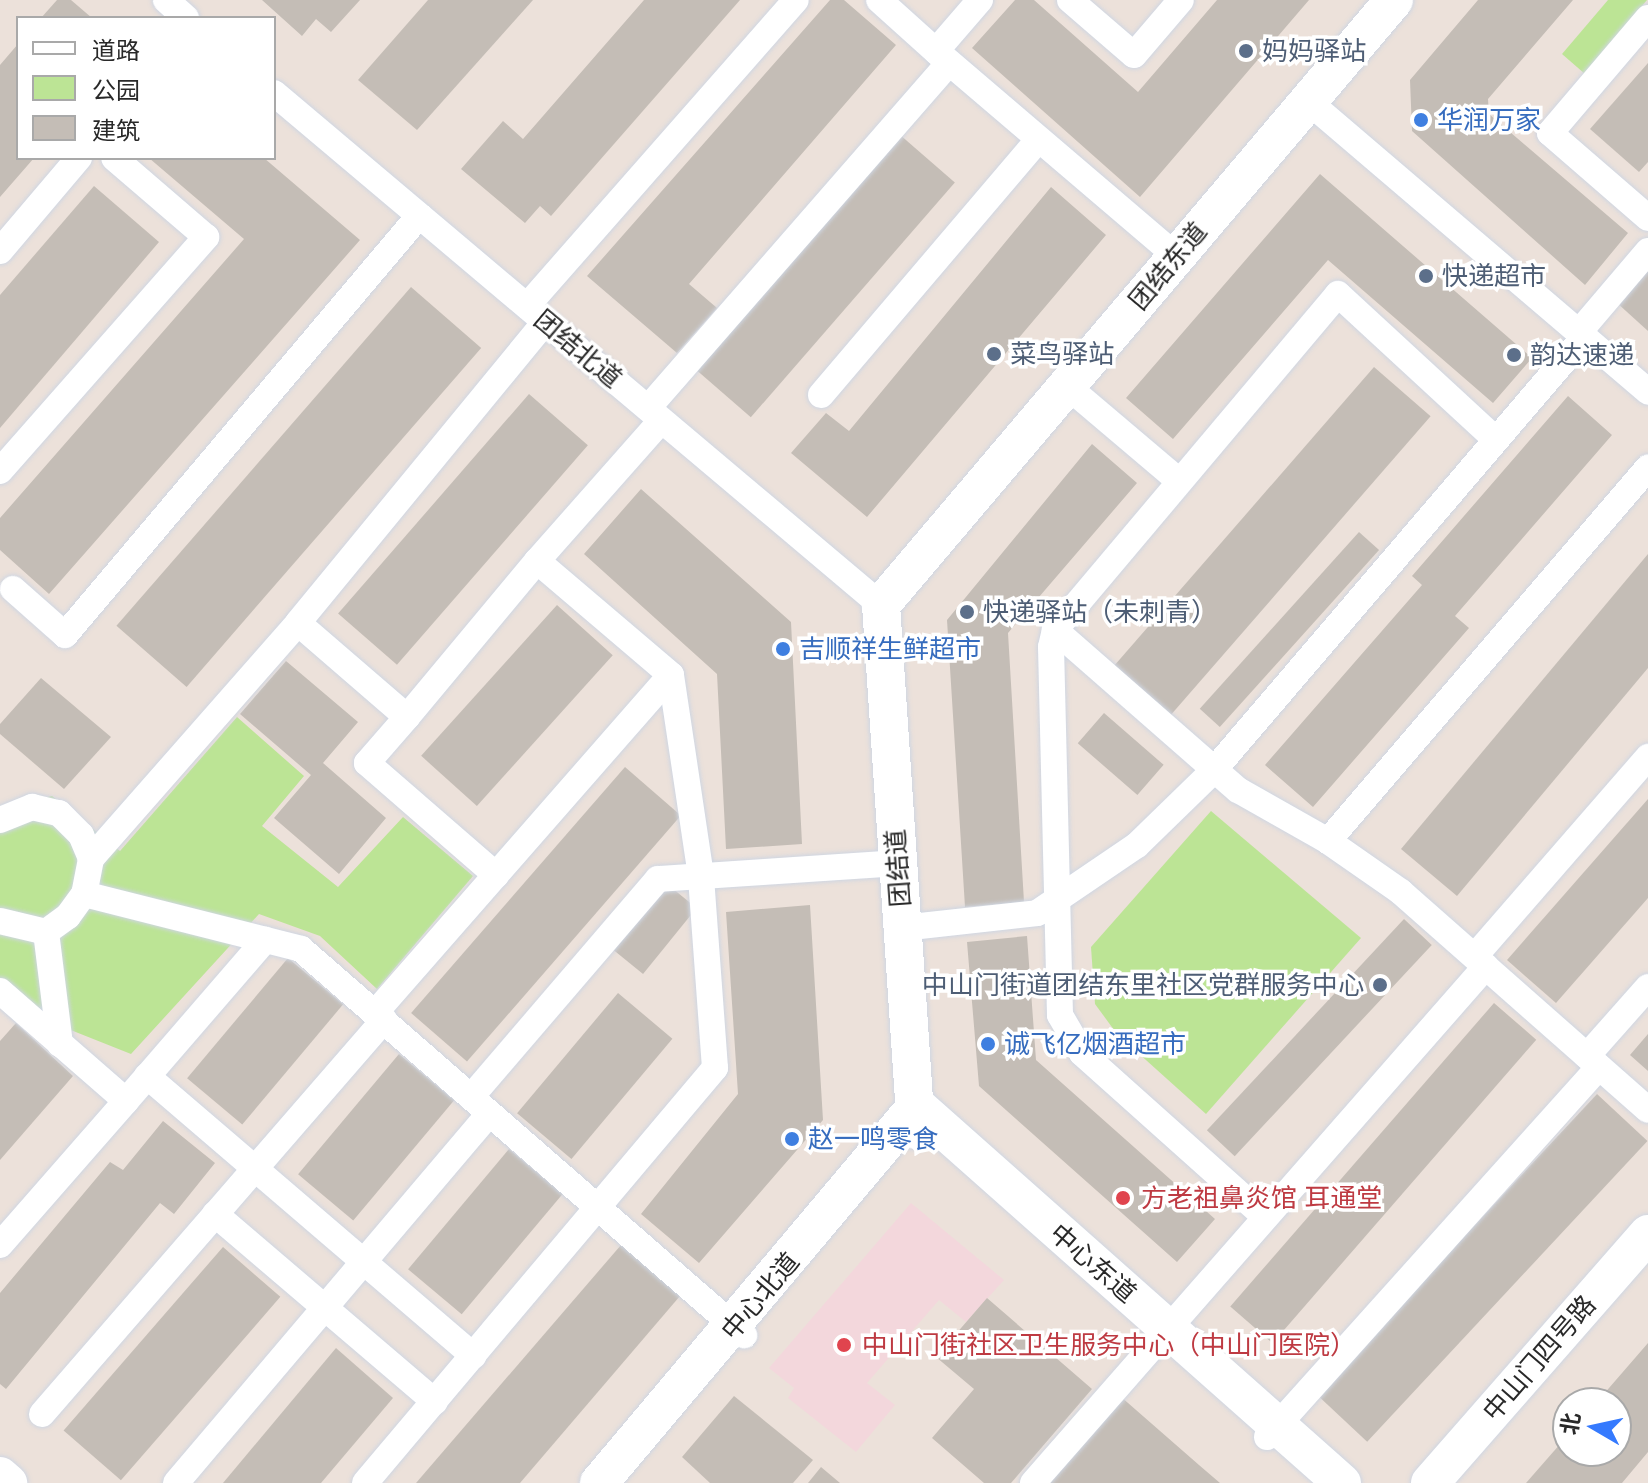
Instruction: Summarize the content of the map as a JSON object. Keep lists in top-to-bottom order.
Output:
{
  "streets": {
    "street": [
      "团结东道",
      "团结北道",
      "团结道",
      "中心东道",
      "中心北道",
      "中山门四号路"
    ]
  },
  "crossings": [
    ["团结东道", "团结北道"],
    ["团结东道", "团结道"],
    ["团结北道", "团结道"],
    ["团结道", "中心东道"],
    ["团结道", "中心北道"],
    ["中心东道", "中心北道"]
  ],
  "places": [
    "妈妈驿站",
    "华润万家",
    "快递超市",
    "菜鸟驿站",
    "韵达速递",
    "快递驿站（未刺青）",
    "吉顺祥生鲜超市",
    "中山门街道团结东里社区党群服务中心",
    "诚飞亿烟酒超市",
    "赵一鸣零食",
    "方老祖鼻炎馆 耳通堂",
    "中山门街社区卫生服务中心（中山门医院）"
  ],
  "legend": ["道路", "公园", "建筑"],
  "north": "left"
}
